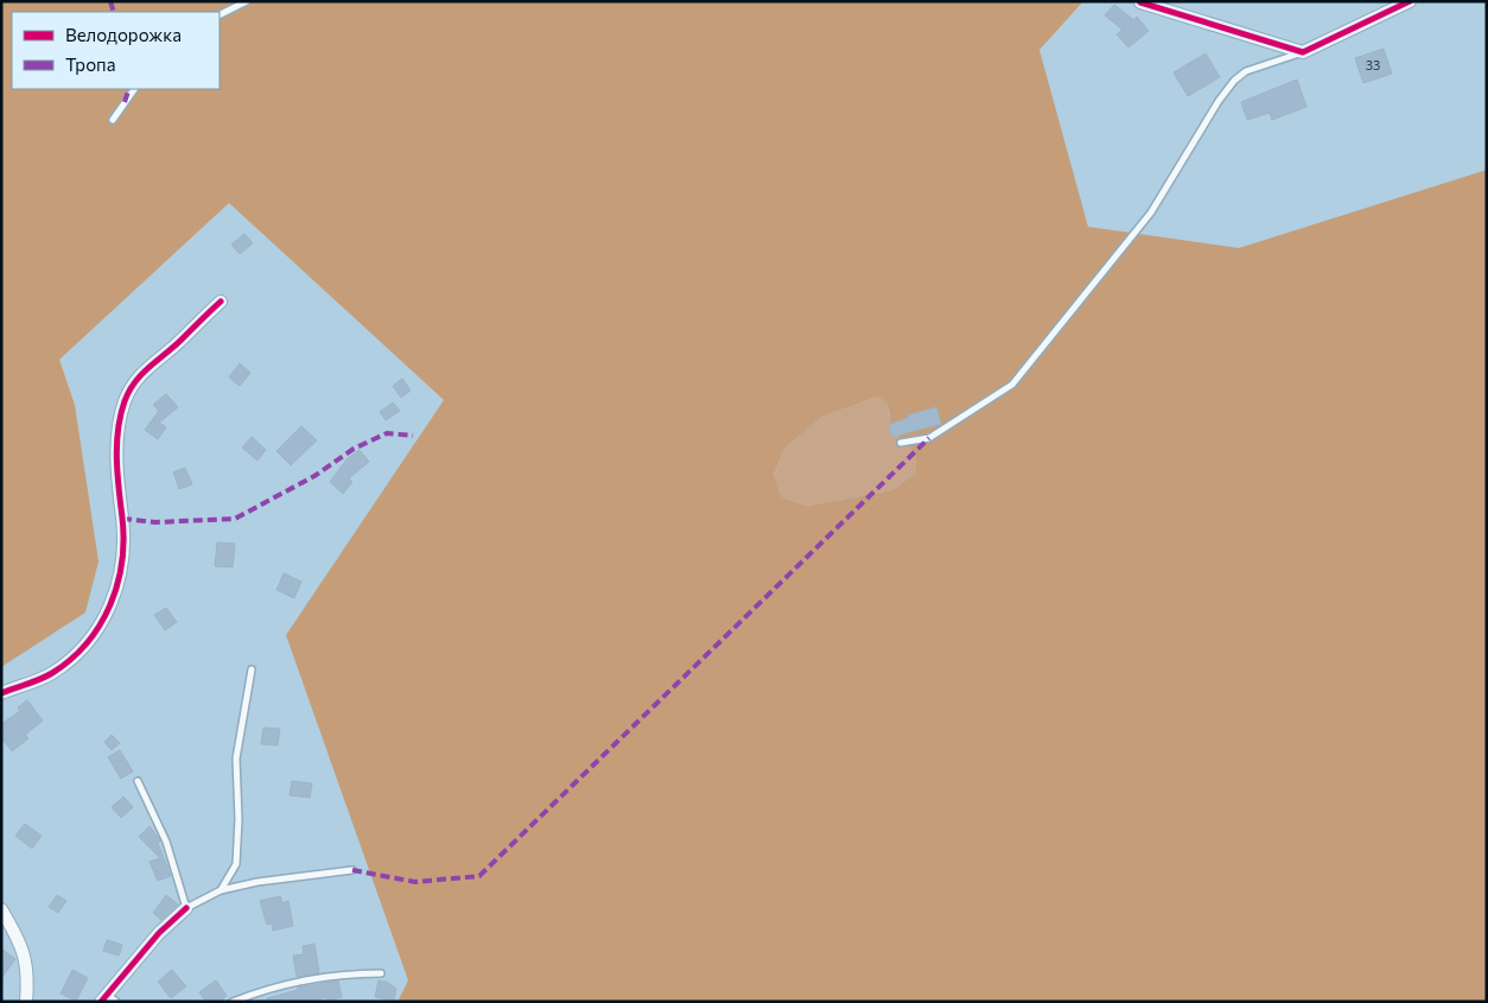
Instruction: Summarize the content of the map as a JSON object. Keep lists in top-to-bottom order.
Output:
{
  "house_numbers": ["33"],
  "legend": ["Велодорожка", "Тропа"]
}
